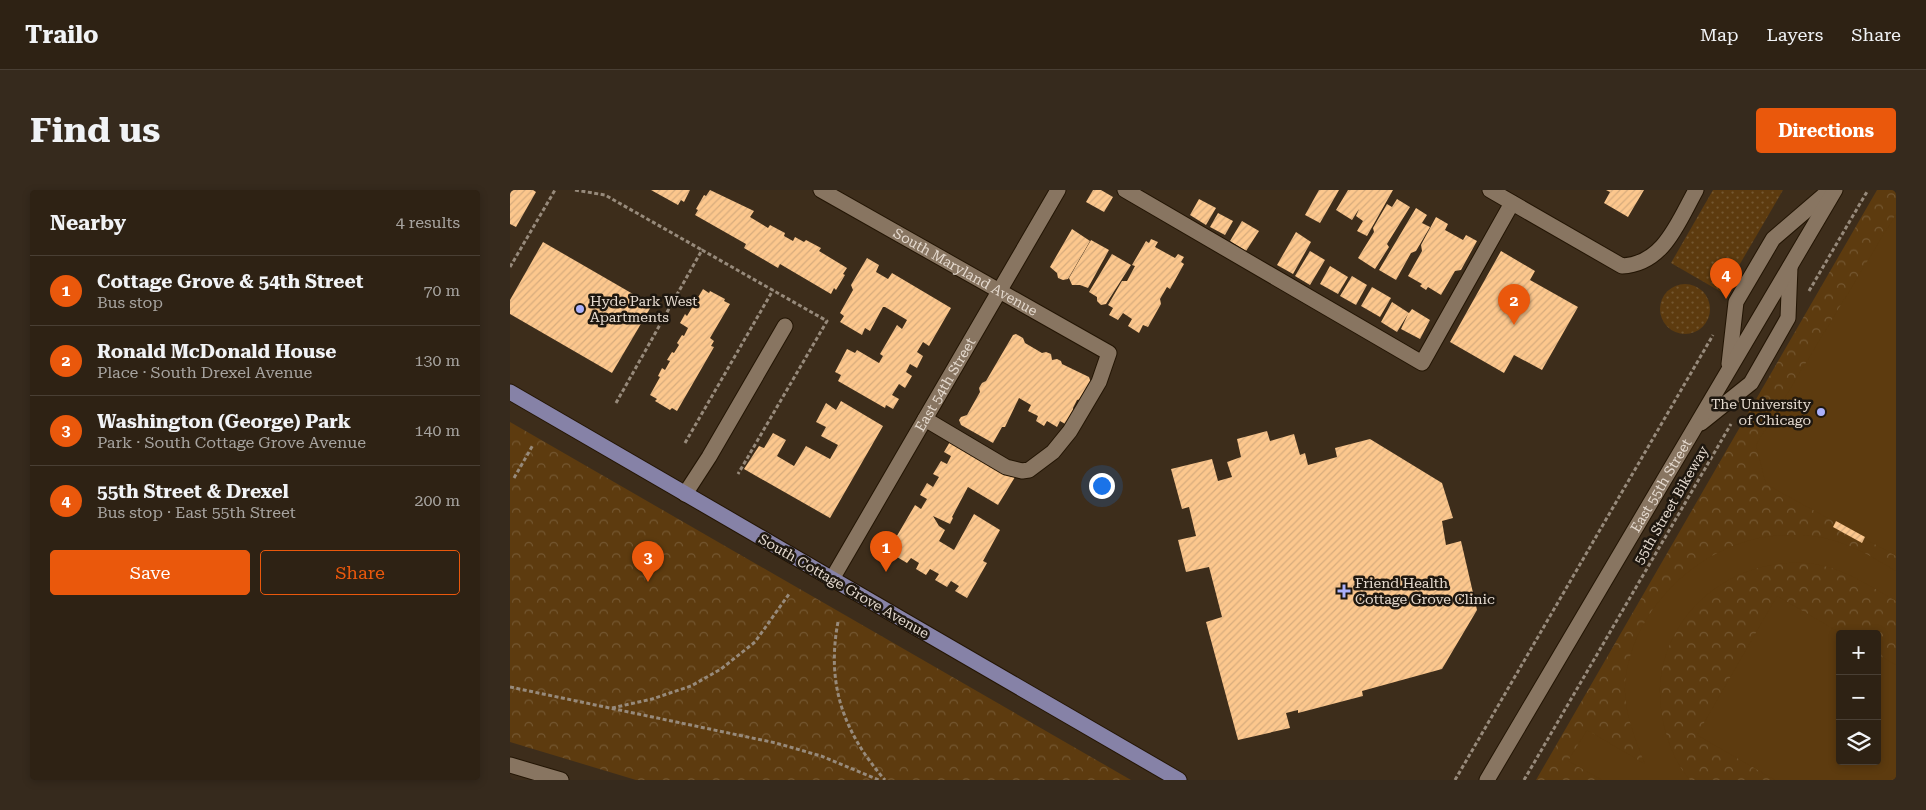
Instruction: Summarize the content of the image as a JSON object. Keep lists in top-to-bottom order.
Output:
{
  "streets": {
    "main road": ["South Cottage Grove Avenue"],
    "street": ["South Maryland Avenue", "East 54th Street", "East 55th Street"],
    "path": ["55th Street Bikeway"]
  },
  "crossings": [
    ["South Maryland Avenue", "East 54th Street"],
    ["East 54th Street", "South Cottage Grove Avenue"]
  ],
  "places": {
    "other": ["Hyde Park West Apartments", "The University of Chicago"],
    "health": ["Friend Health Cottage Grove Clinic"]
  },
  "page": {
    "header": "Trailo",
    "nav": ["Map", "Layers", "Share"],
    "buttons": [
      "Directions",
      ["Save", "Share"]
    ],
    "title": "Find us",
    "heading": ["Nearby", "4 results"],
    "list": [
      {
        "mark": "1",
        "name": "Cottage Grove & 54th Street",
        "note": "Bus stop",
        "value": "70 m"
      },
      {
        "mark": "2",
        "name": "Ronald McDonald House",
        "note": "Place · South Drexel Avenue",
        "value": "130 m"
      },
      {
        "mark": "3",
        "name": "Washington (George) Park",
        "note": "Park · South Cottage Grove Avenue",
        "value": "140 m"
      },
      {
        "mark": "4",
        "name": "55th Street & Drexel",
        "note": "Bus stop · East 55th Street",
        "value": "200 m"
      }
    ],
    "pins": [
      "4",
      "2",
      "1",
      "3"
    ],
    "map_buttons": ["+", "−"]
  }
}
